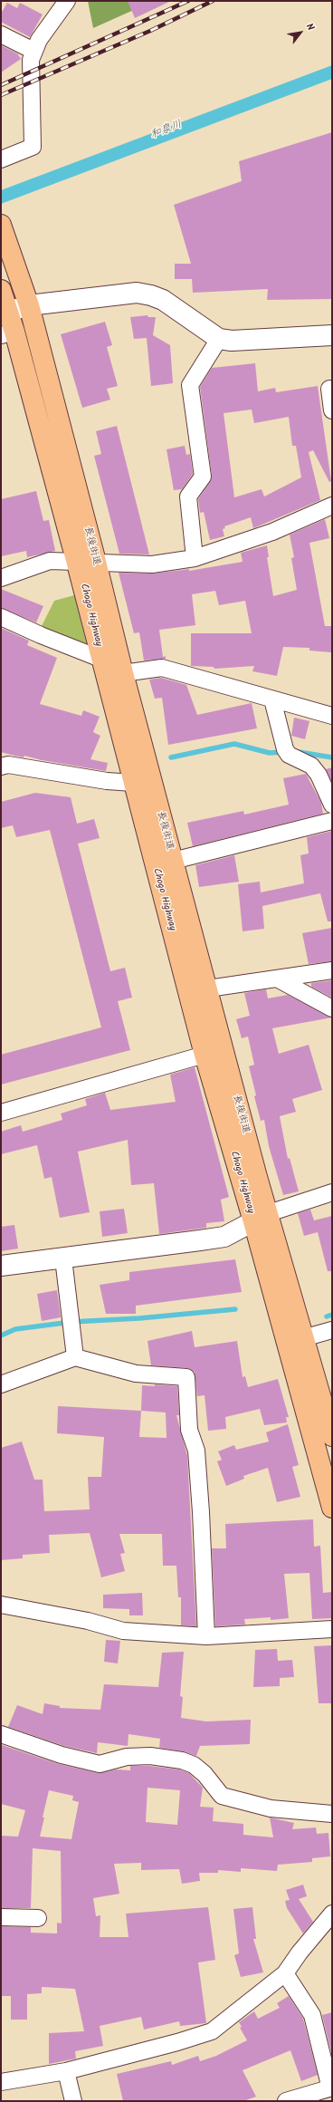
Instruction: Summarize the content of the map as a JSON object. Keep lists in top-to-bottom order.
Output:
{
  "streets": {
    "main road": ["長後街道", "Chogo Highway"]
  },
  "crossings": [
    ["長後街道", "Chogo Highway"]
  ],
  "water": ["和泉川"],
  "north": "top right"
}
